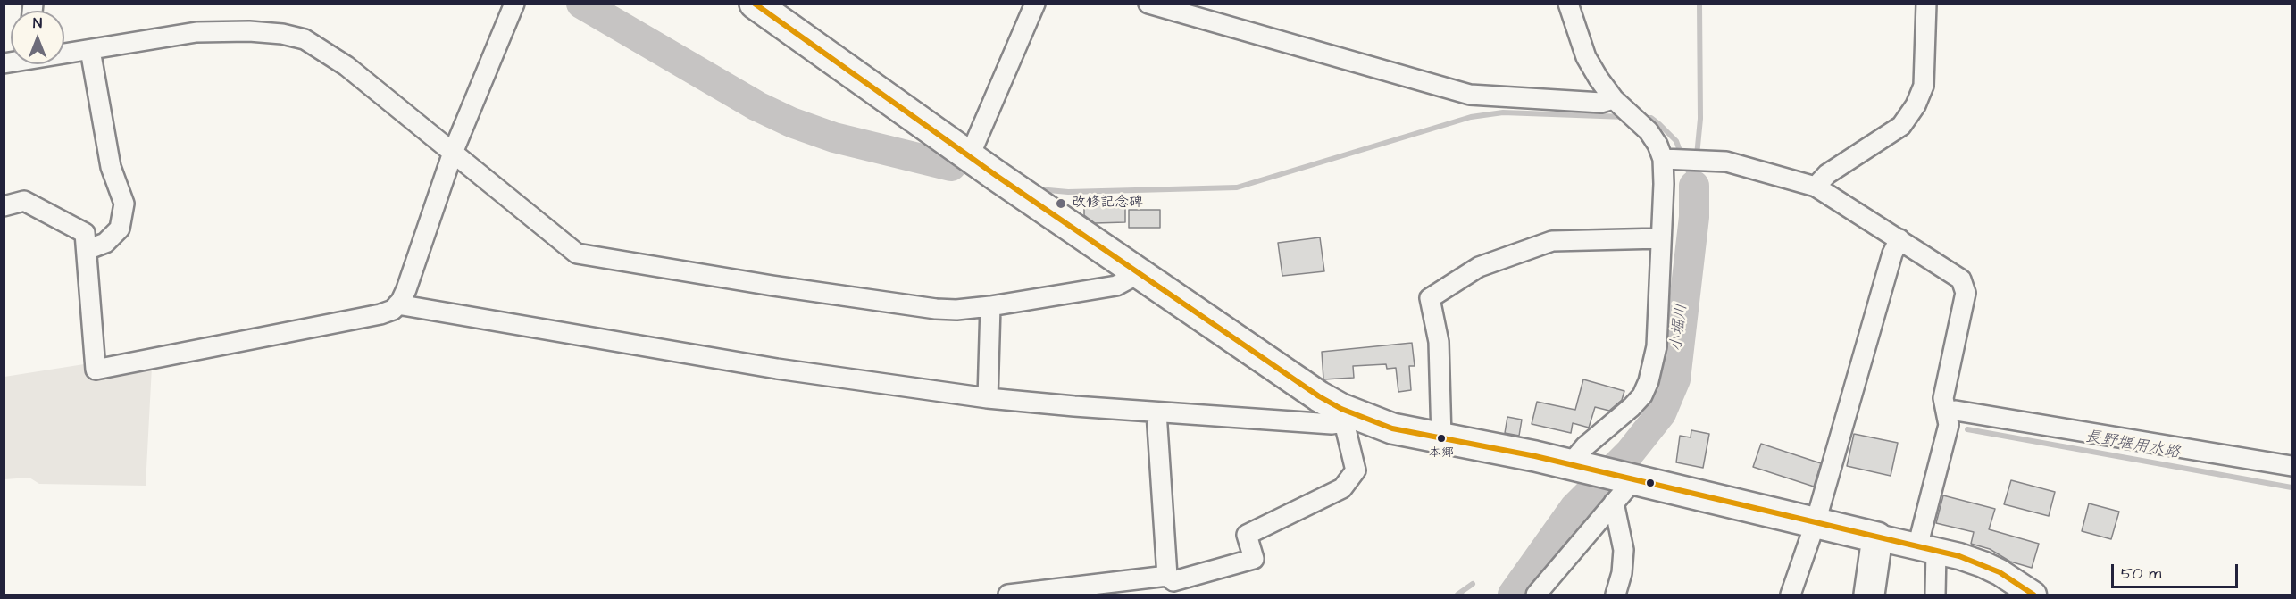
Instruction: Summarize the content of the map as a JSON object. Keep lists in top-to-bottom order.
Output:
{
  "water": ["小堀川", "長野堰用水路"],
  "places": ["改修記念碑", "本郷"],
  "scale_bar": "50 m",
  "north": "top"
}
